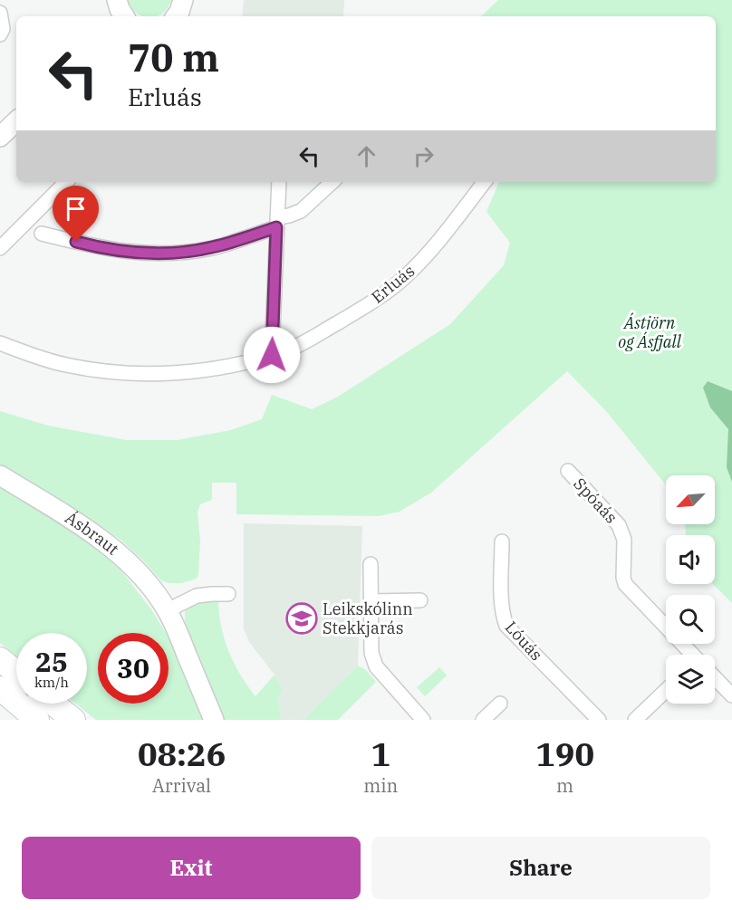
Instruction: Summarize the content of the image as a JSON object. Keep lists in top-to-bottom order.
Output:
{
  "streets": {
    "street": [
      "Erluás",
      "Spóaás",
      "Ásbraut",
      "Lóuás"
    ]
  },
  "parks": ["Ástjörn og Ásfjall"],
  "places": {
    "school or university": ["Leikskólinn Stekkjarás"]
  },
  "north": "bottom left",
  "page": {
    "turn": ["70 m", "Erluás"],
    "speed": "25 km/h",
    "limit": "30",
    "eta": [
      "08:26",
      "Arrival",
      "1",
      "min",
      "190",
      "m"
    ],
    "buttons": ["Exit", "Share"]
  }
}
